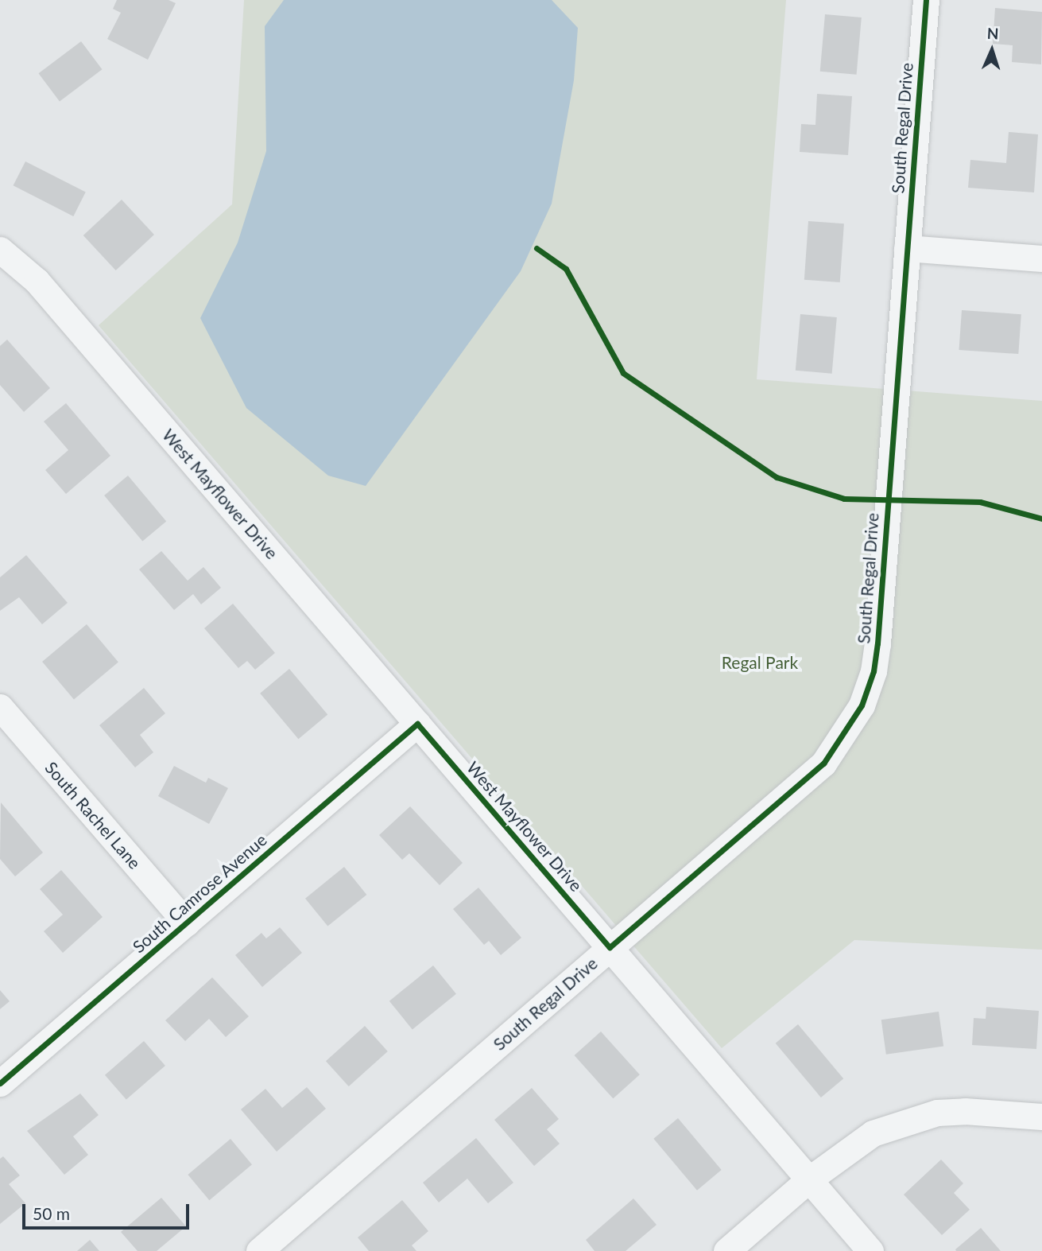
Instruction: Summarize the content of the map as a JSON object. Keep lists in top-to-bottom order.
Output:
{
  "streets": {
    "street": [
      "South Regal Drive",
      "West Mayflower Drive",
      "South Rachel Lane",
      "South Camrose Avenue"
    ]
  },
  "crossings": [
    ["South Regal Drive", "West Mayflower Drive"],
    ["West Mayflower Drive", "South Camrose Avenue"],
    ["South Rachel Lane", "South Camrose Avenue"]
  ],
  "parks": ["Regal Park"],
  "scale_bar": "50 m",
  "north": "top"
}
